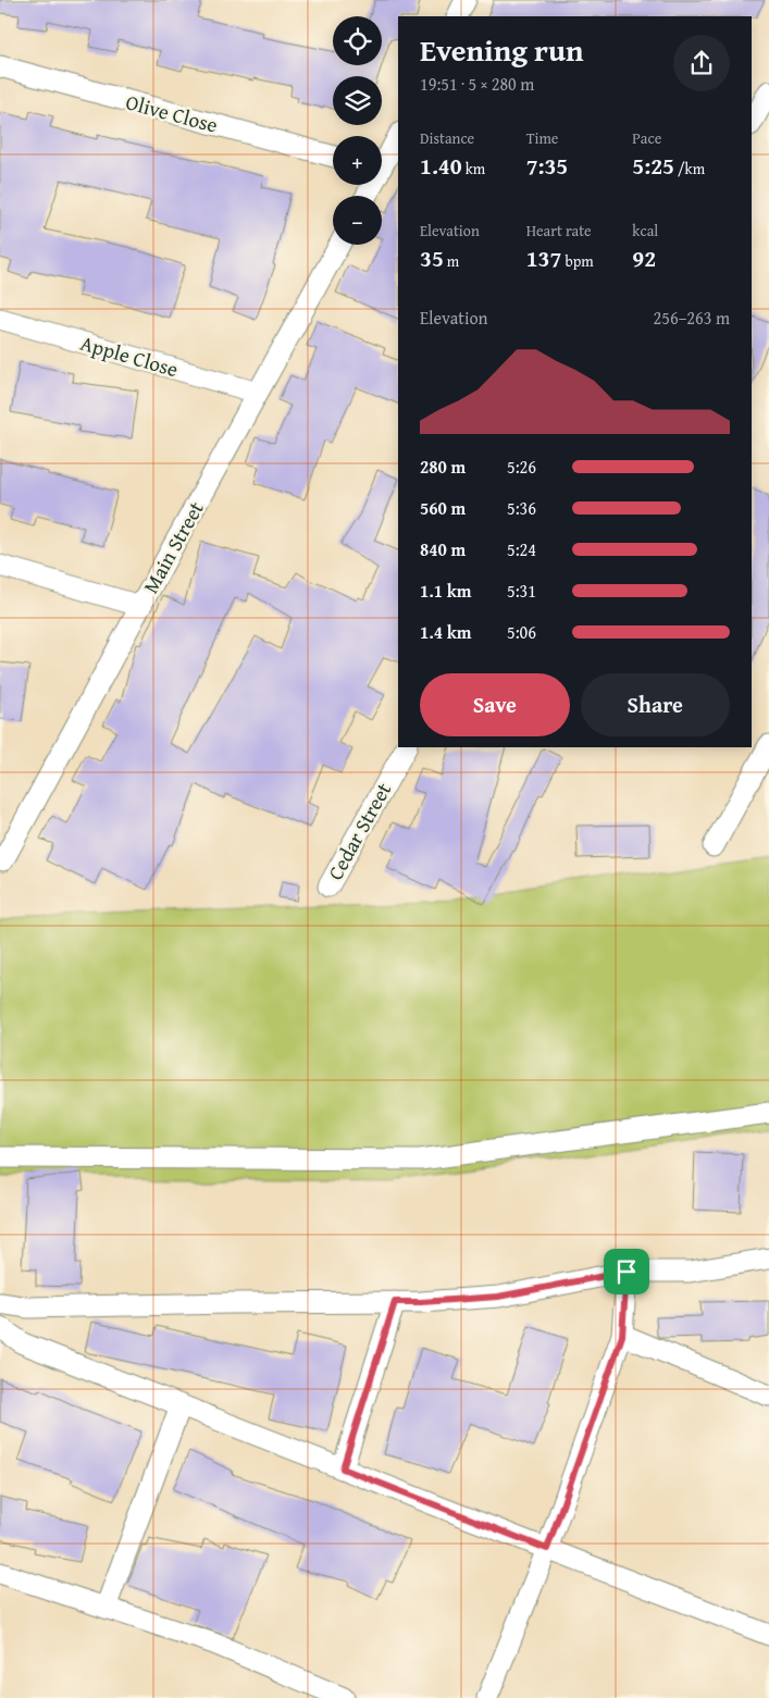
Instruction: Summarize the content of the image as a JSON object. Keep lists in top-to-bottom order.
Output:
{
  "streets": {
    "street": [
      "Olive Close",
      "Apple Close",
      "Main Street",
      "Cedar Street"
    ]
  },
  "crossings": [
    ["Apple Close", "Main Street"]
  ],
  "page": {
    "map_buttons": ["+", "−"],
    "heading": ["Evening run", "19:51 · 5 × 280 m"],
    "stats": [
      ["Distance", "1.40 km"],
      ["Time", "7:35"],
      ["Pace", "5:25 /km"],
      ["Elevation", "35 m"],
      ["Heart rate", "137 bpm"],
      ["kcal", "92"]
    ],
    "chart": ["Elevation", "256–263 m"],
    "list": [
      {
        "name": "280 m",
        "note": "5:26"
      },
      {
        "name": "560 m",
        "note": "5:36"
      },
      {
        "name": "840 m",
        "note": "5:24"
      },
      {
        "name": "1.1 km",
        "note": "5:31"
      },
      {
        "name": "1.4 km",
        "note": "5:06"
      }
    ],
    "buttons": ["Save", "Share"]
  }
}
